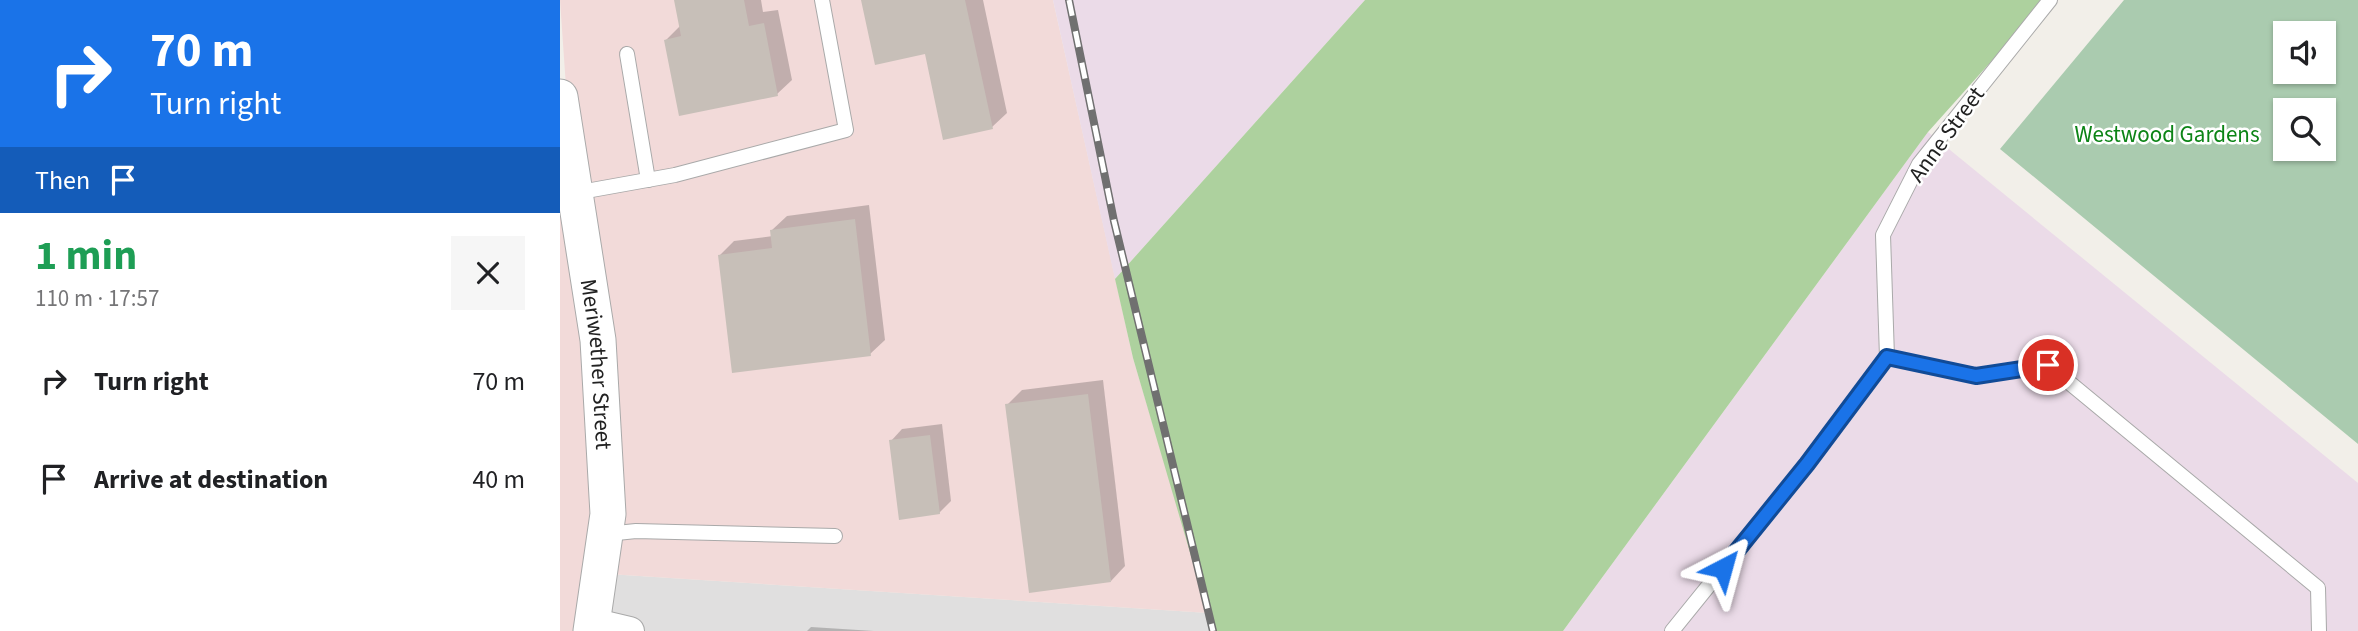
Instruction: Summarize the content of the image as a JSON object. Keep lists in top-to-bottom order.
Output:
{
  "streets": {
    "street": ["Meriwether Street"],
    "lane": ["Anne Street"]
  },
  "parks": ["Westwood Gardens"],
  "page": {
    "turn": ["70 m", "Turn right"],
    "then": "Then",
    "heading": ["1 min", "110 m · 17:57"],
    "list": [
      {
        "name": "Turn right",
        "value": "70 m"
      },
      {
        "name": "Arrive at destination",
        "value": "40 m"
      }
    ]
  }
}
